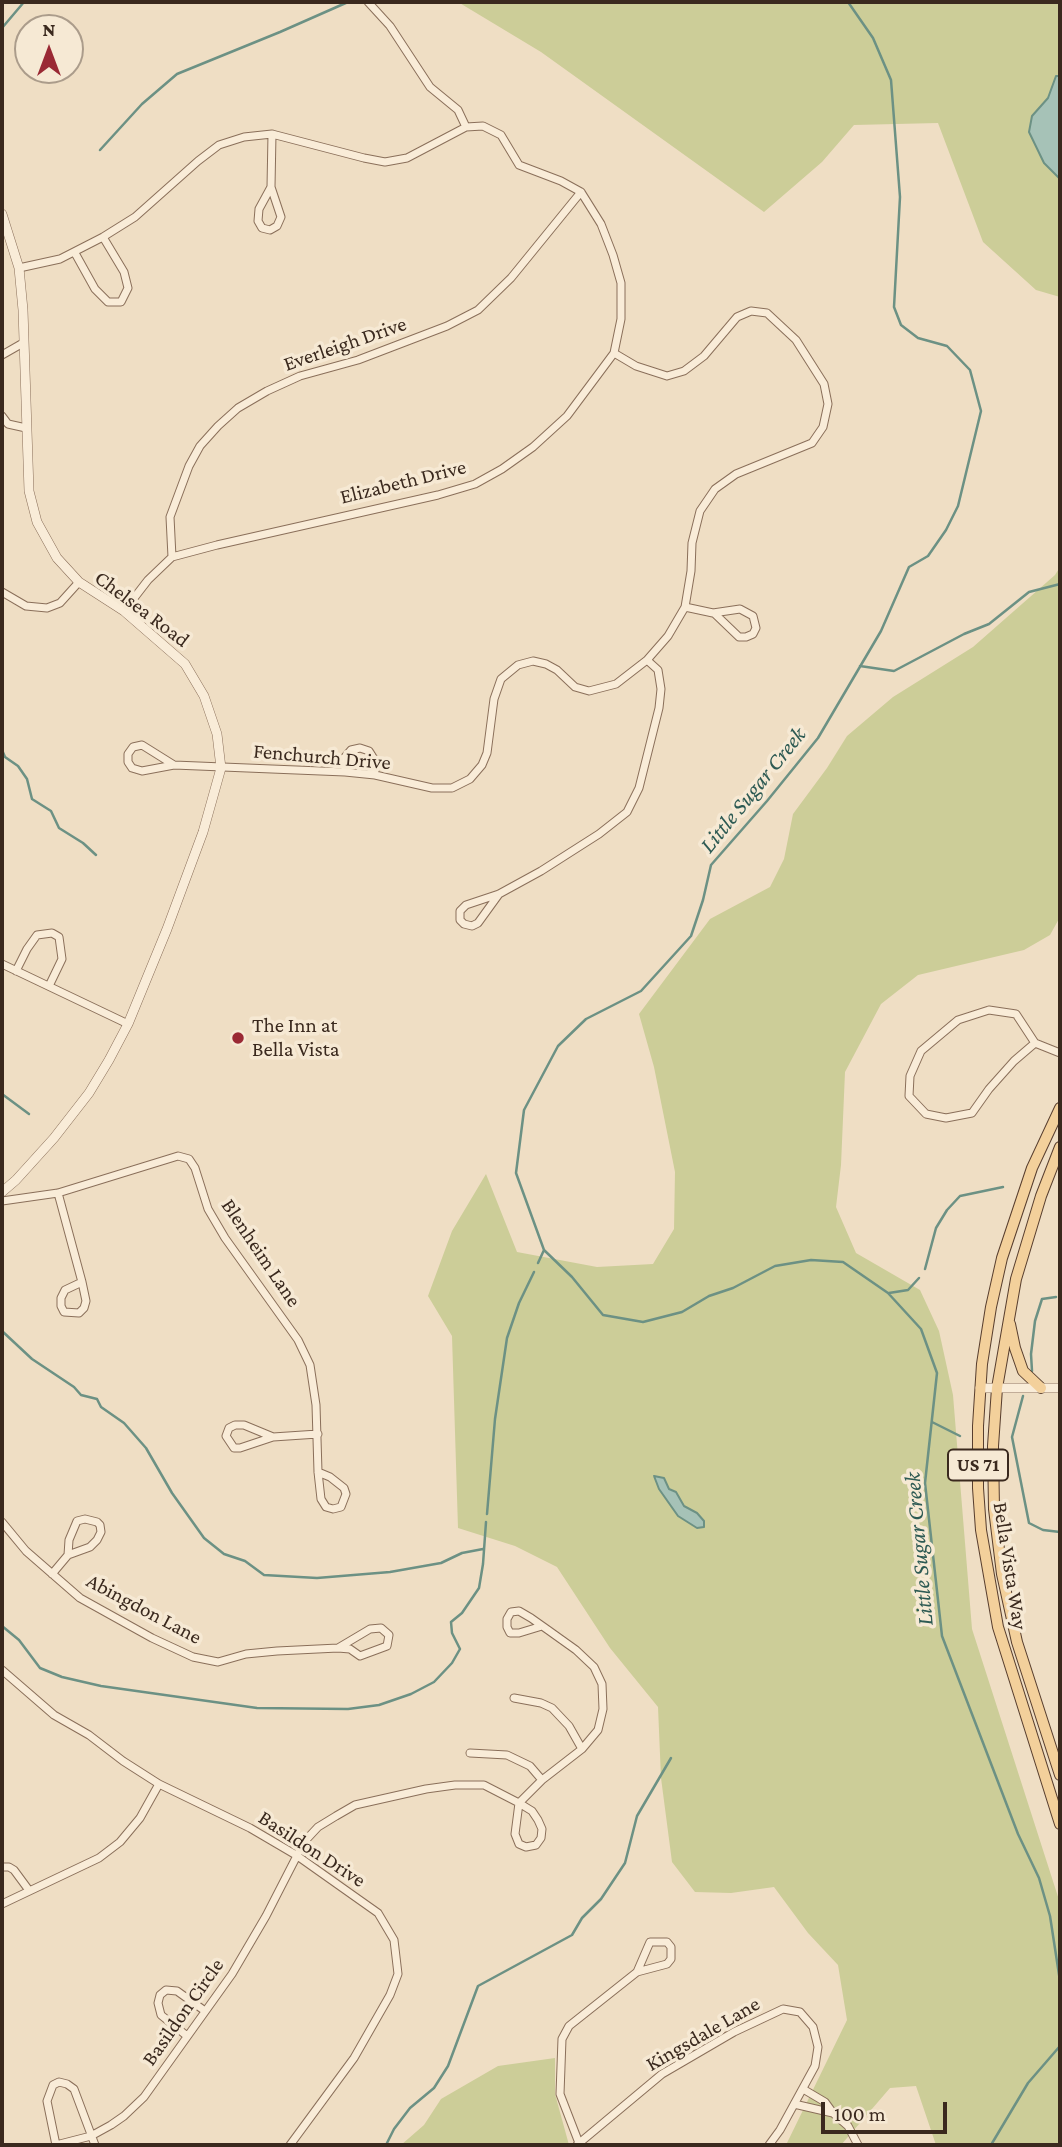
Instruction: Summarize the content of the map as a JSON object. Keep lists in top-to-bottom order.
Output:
{
  "streets": {
    "main road": ["US 71", "Bella Vista Way"],
    "street": [
      "Everleigh Drive",
      "Elizabeth Drive",
      "Chelsea Road",
      "Fenchurch Drive",
      "Blenheim Lane",
      "Abingdon Lane",
      "Basildon Drive",
      "Basildon Circle",
      "Kingsdale Lane"
    ]
  },
  "crossings": [
    ["Everleigh Drive", "Elizabeth Drive"],
    ["Elizabeth Drive", "Fenchurch Drive"],
    ["Chelsea Road", "Fenchurch Drive"],
    ["Basildon Drive", "Basildon Circle"]
  ],
  "water": ["Little Sugar Creek"],
  "places": ["The Inn at Bella Vista"],
  "scale_bar": "100 m",
  "north": "top"
}
